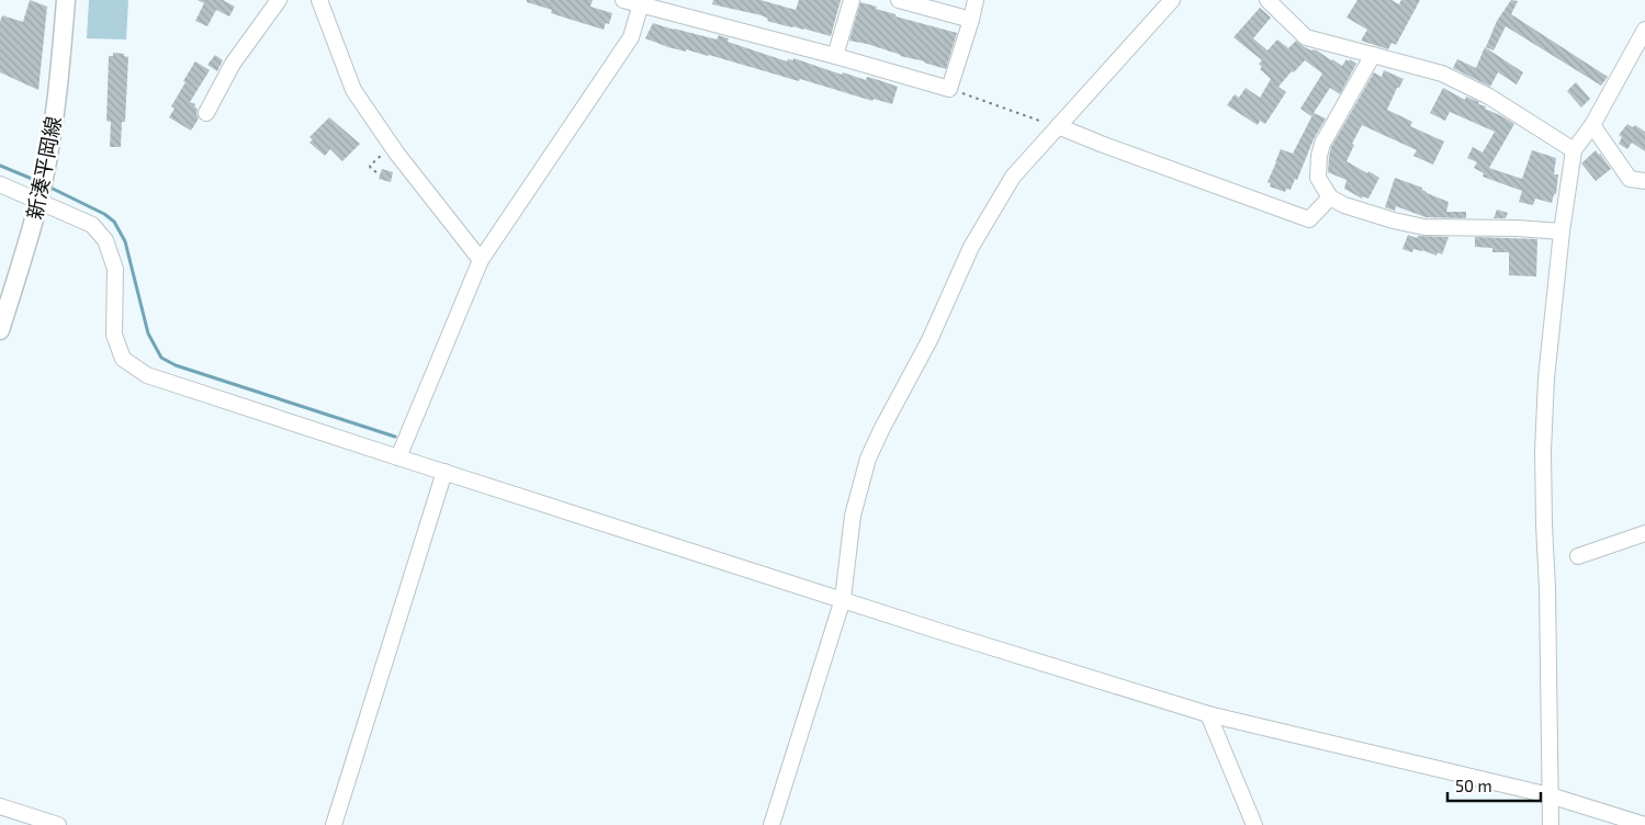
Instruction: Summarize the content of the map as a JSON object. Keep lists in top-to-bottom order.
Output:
{
  "streets": {
    "main road": ["新湊平岡線"]
  },
  "scale_bar": "50 m"
}
